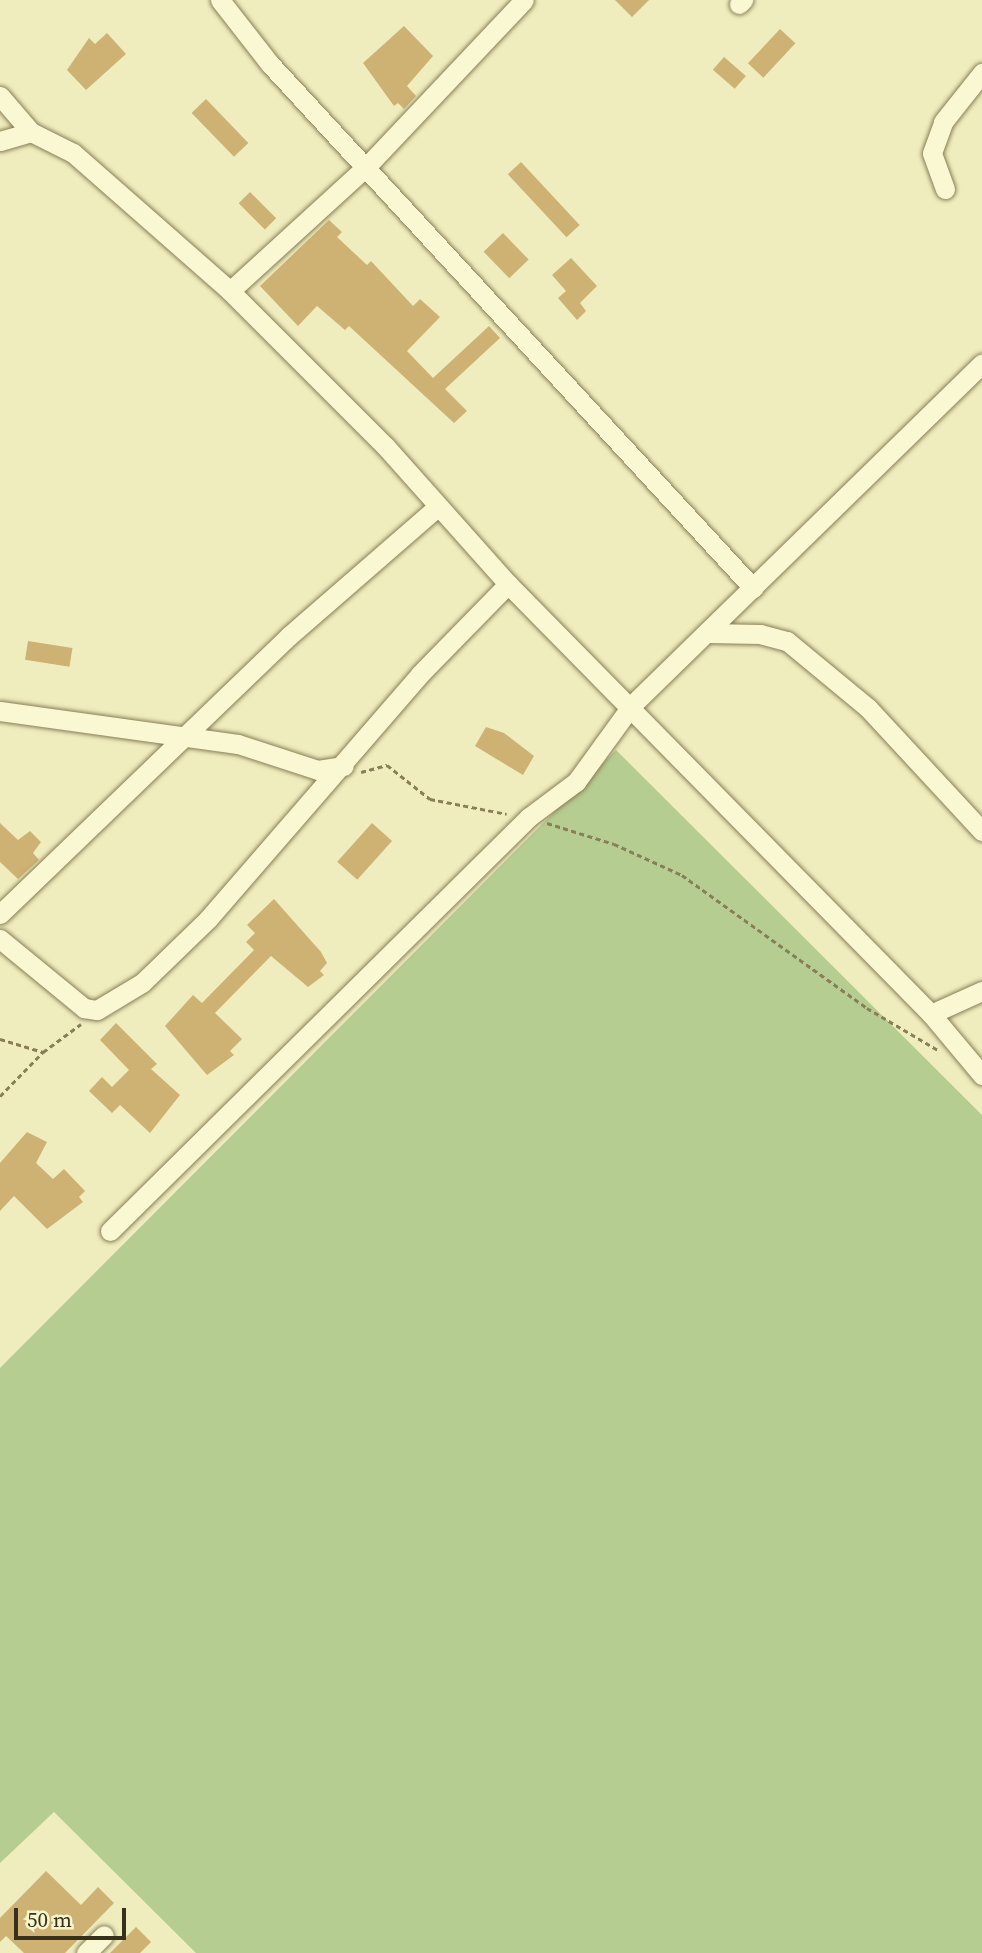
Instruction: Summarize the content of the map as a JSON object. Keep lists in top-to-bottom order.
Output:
{
  "scale_bar": "50 m"
}
